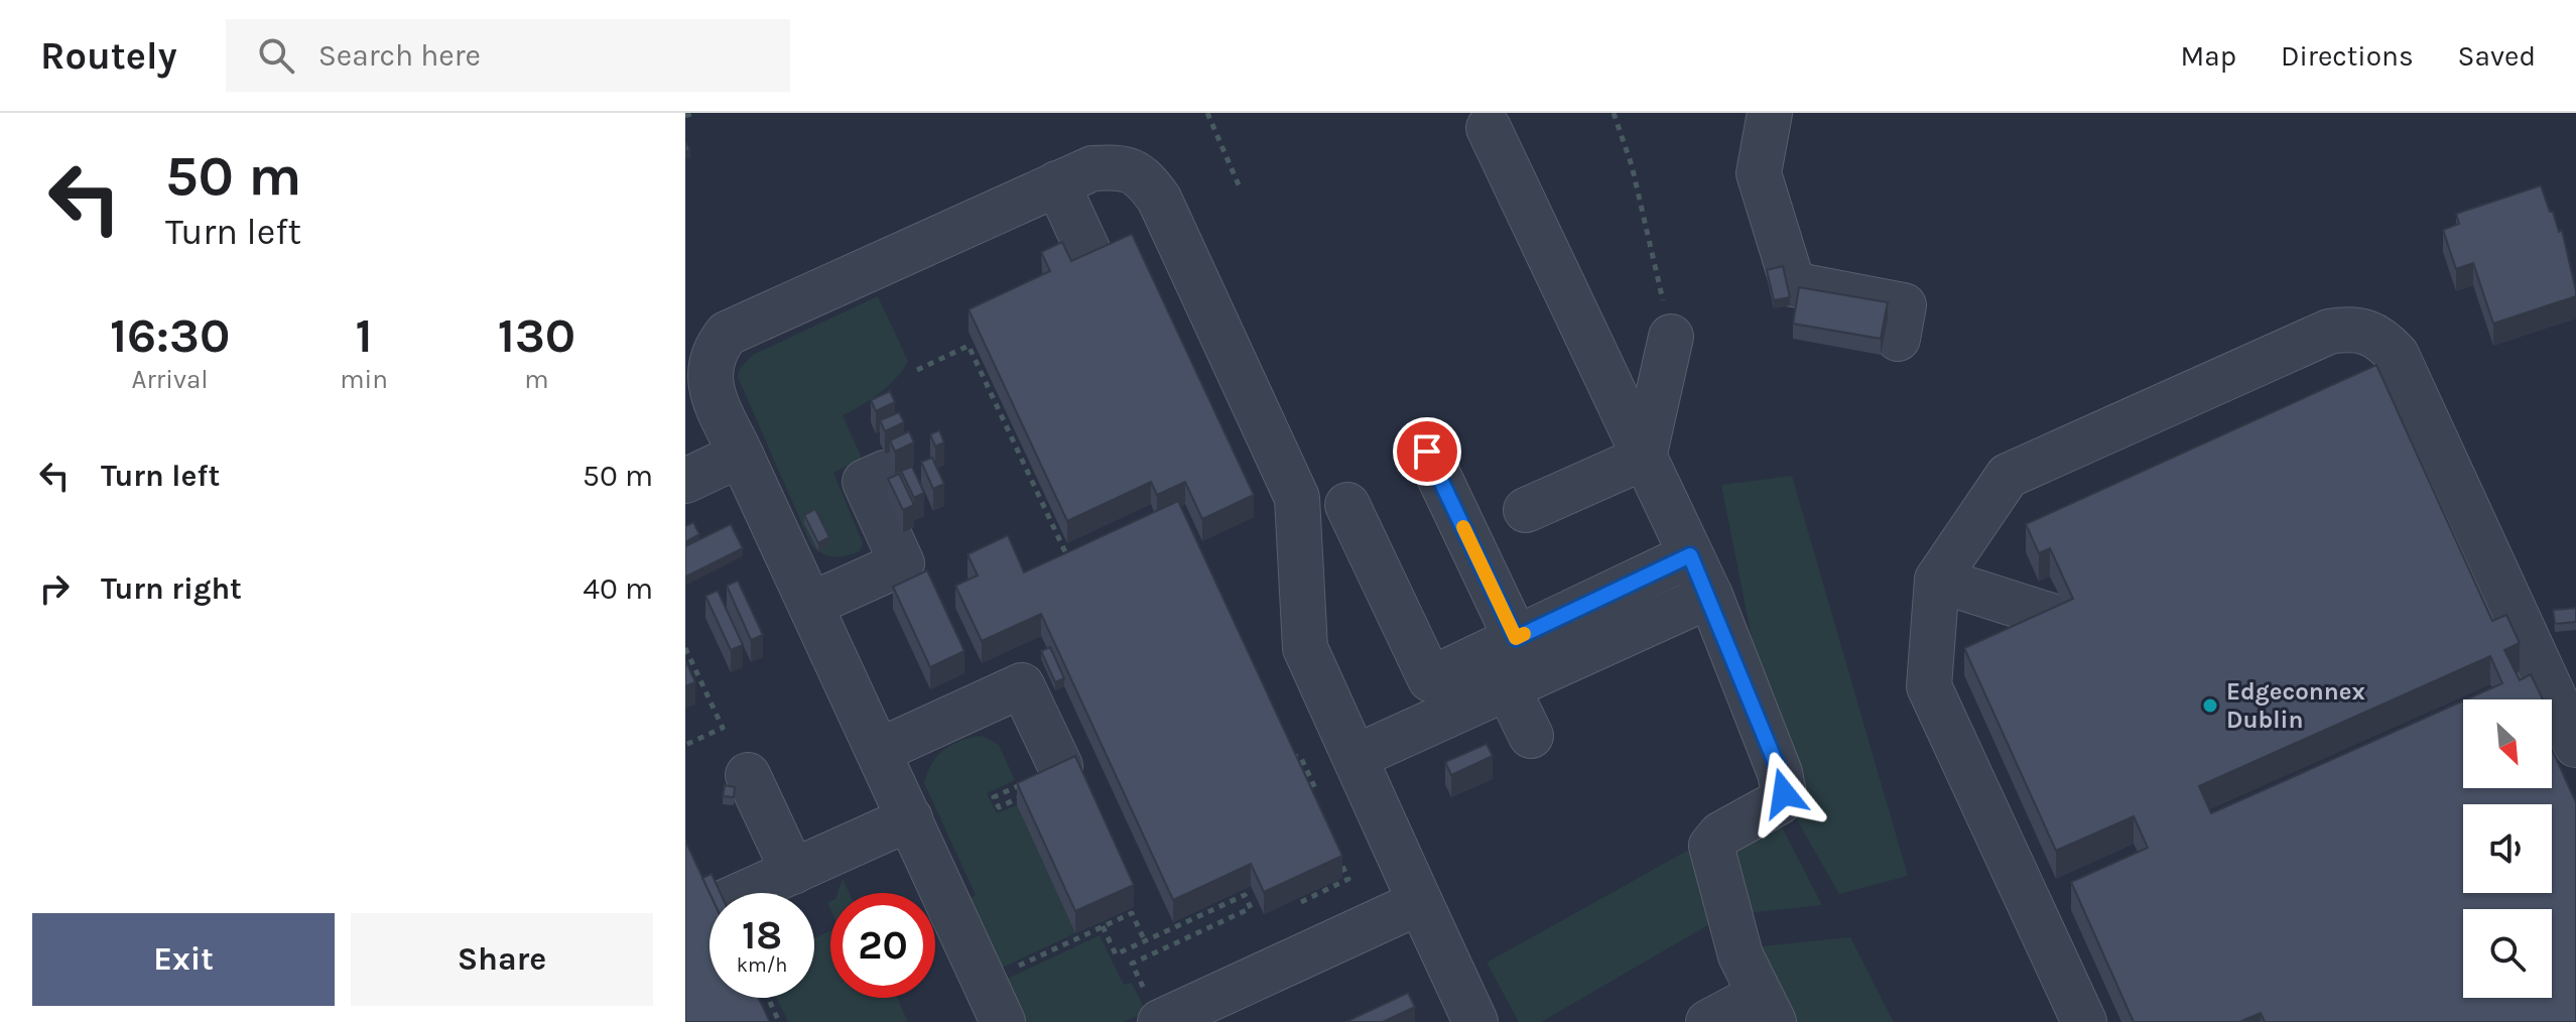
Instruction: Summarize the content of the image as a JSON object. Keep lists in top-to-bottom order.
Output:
{
  "places": ["Edgeconnex Dublin"],
  "north": "bottom right",
  "page": {
    "header": "Routely",
    "search": "Search here",
    "nav": ["Map", "Directions", "Saved"],
    "turn": ["50 m", "Turn left"],
    "eta": [
      "16:30",
      "Arrival",
      "1",
      "min",
      "130",
      "m"
    ],
    "list": [
      {
        "name": "Turn left",
        "value": "50 m"
      },
      {
        "name": "Turn right",
        "value": "40 m"
      }
    ],
    "speed": "18 km/h",
    "limit": "20",
    "buttons": ["Exit", "Share"]
  }
}
